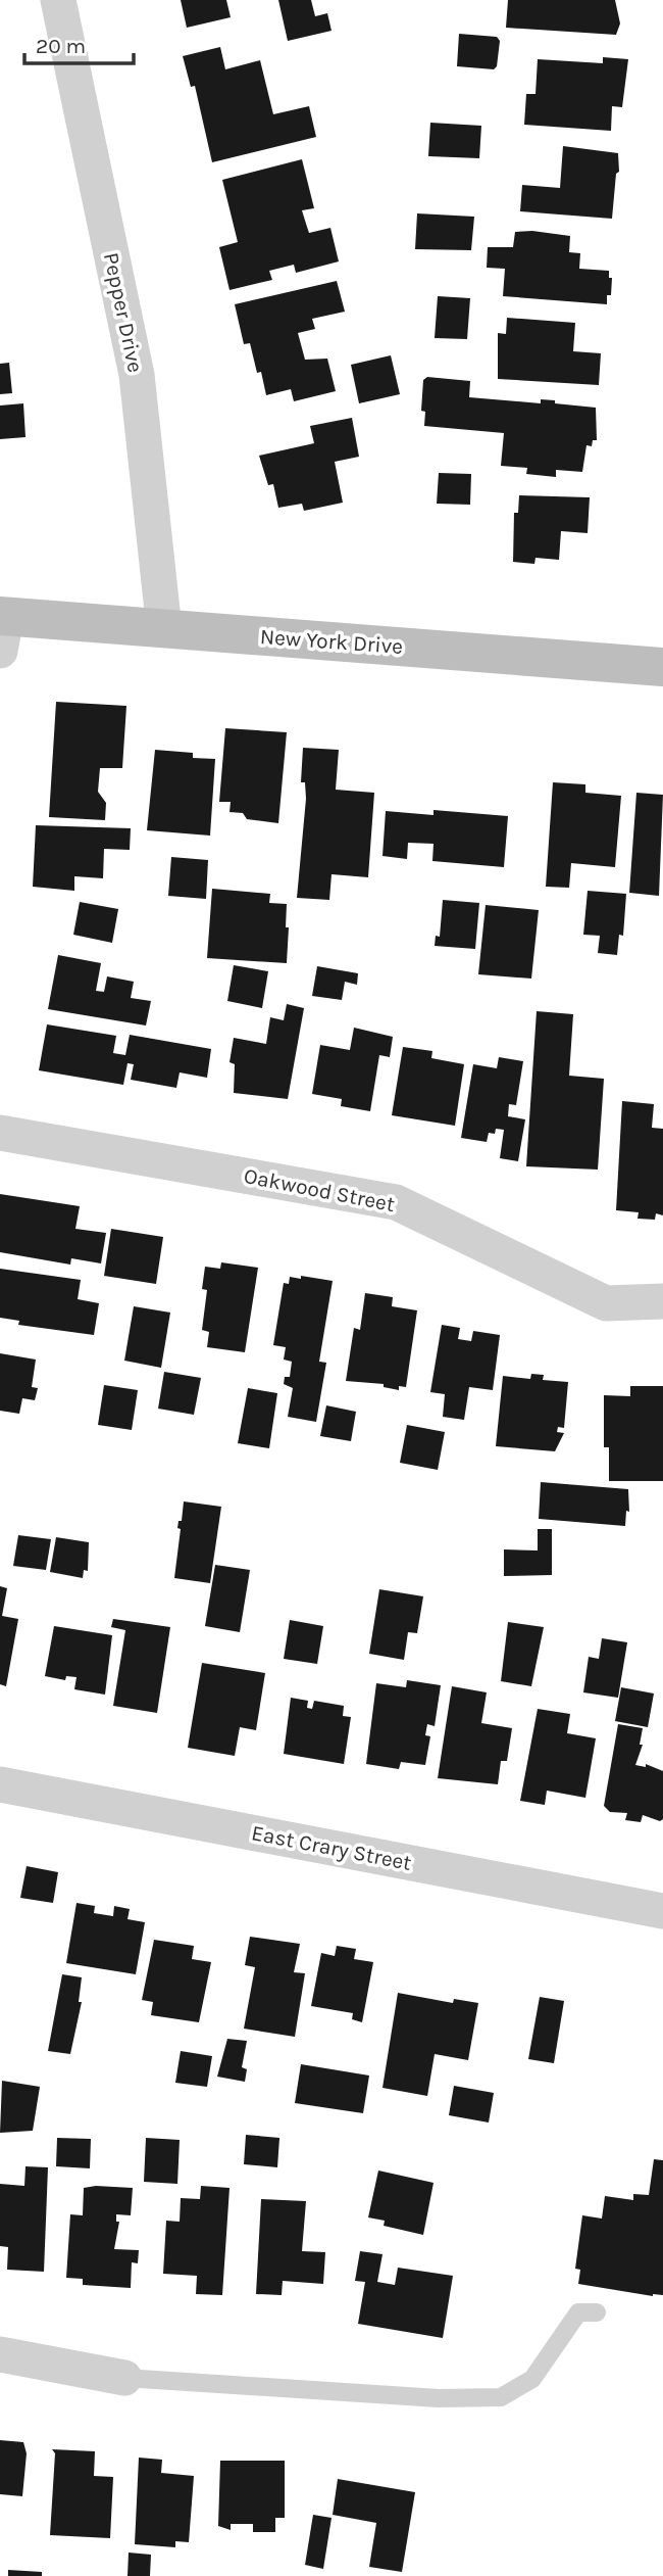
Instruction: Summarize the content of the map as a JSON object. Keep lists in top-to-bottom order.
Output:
{
  "streets": {
    "street": [
      "Pepper Drive",
      "New York Drive",
      "Oakwood Street",
      "East Crary Street"
    ]
  },
  "crossings": [
    ["Pepper Drive", "New York Drive"]
  ],
  "scale_bar": "20 m"
}
